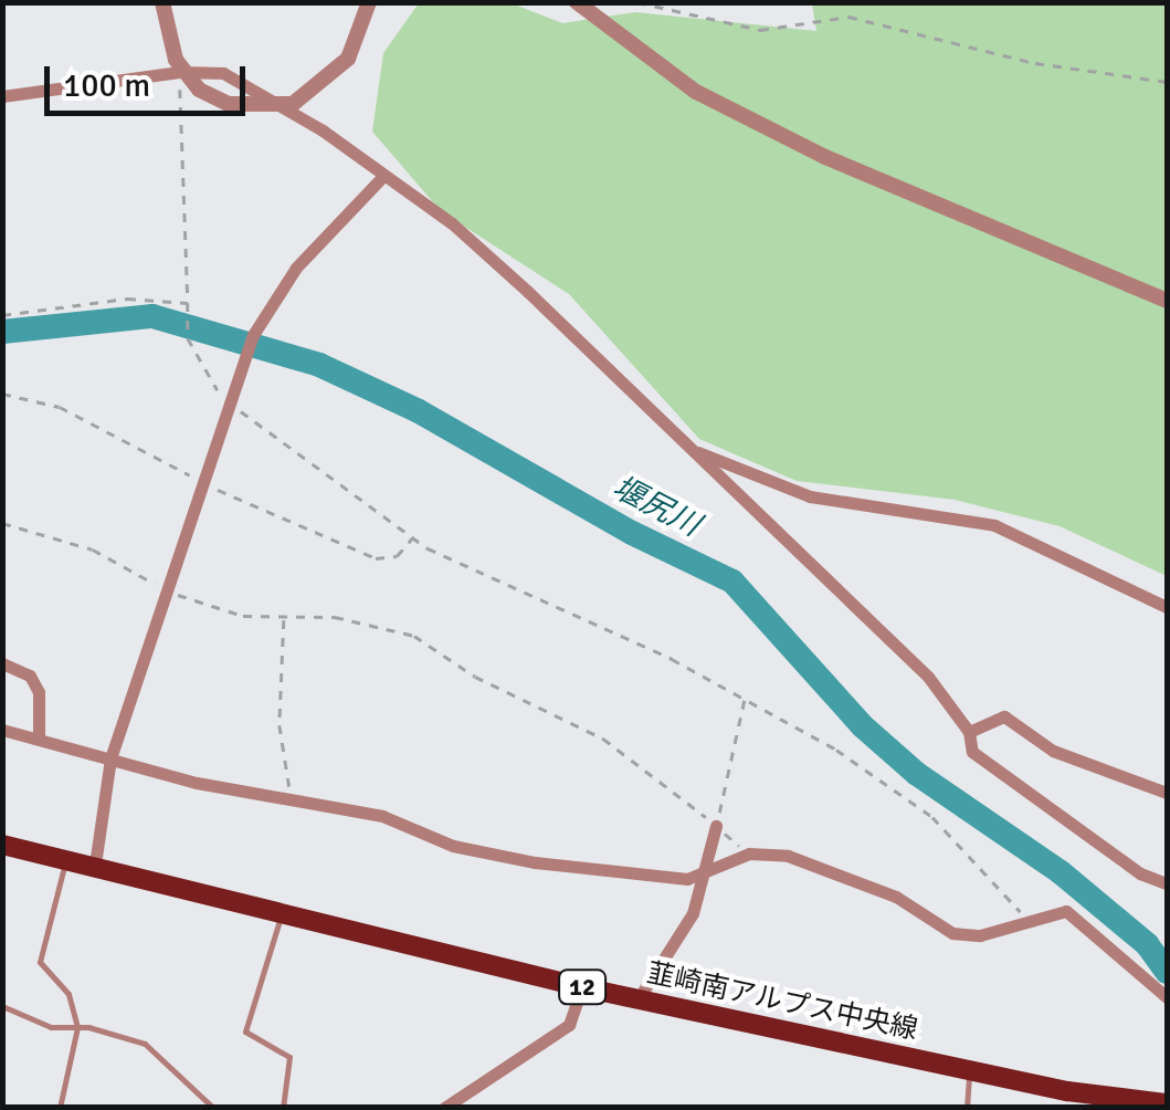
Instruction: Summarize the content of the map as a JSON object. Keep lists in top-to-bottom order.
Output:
{
  "streets": {
    "main road": ["12", "韮崎南アルプス中央線"]
  },
  "water": ["堰尻川"],
  "scale_bar": "100 m"
}
